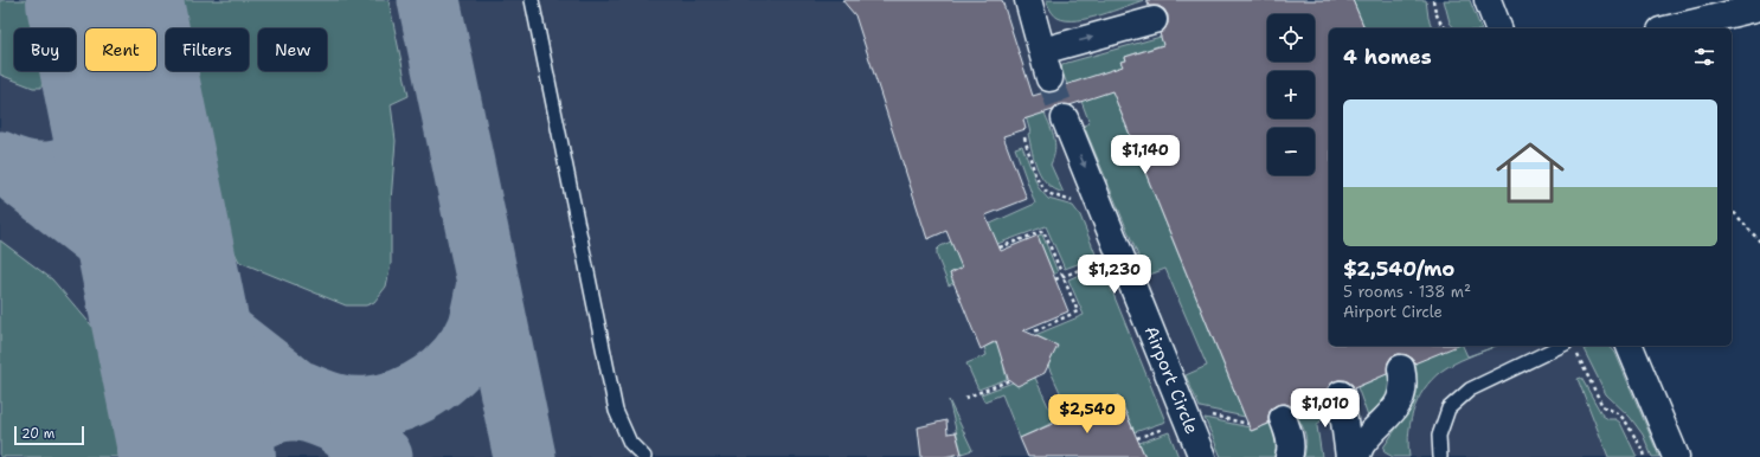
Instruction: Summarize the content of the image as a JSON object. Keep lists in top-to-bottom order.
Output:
{
  "streets": {
    "street": ["Airport Circle"]
  },
  "one_way": ["Airport Circle"],
  "scale_bar": "20 m",
  "page": {
    "map_buttons": ["+", "−"],
    "chip": [
      "Buy",
      "Rent",
      "Filters",
      "New"
    ],
    "heading": "4 homes",
    "list": [
      {
        "name": "$2,540/mo",
        "note": "5 rooms · 138 m² · Airport Circle"
      }
    ],
    "price": [
      "$1,140",
      "$1,230",
      "$1,010",
      "$2,540"
    ],
    "scale": "20 m"
  }
}
